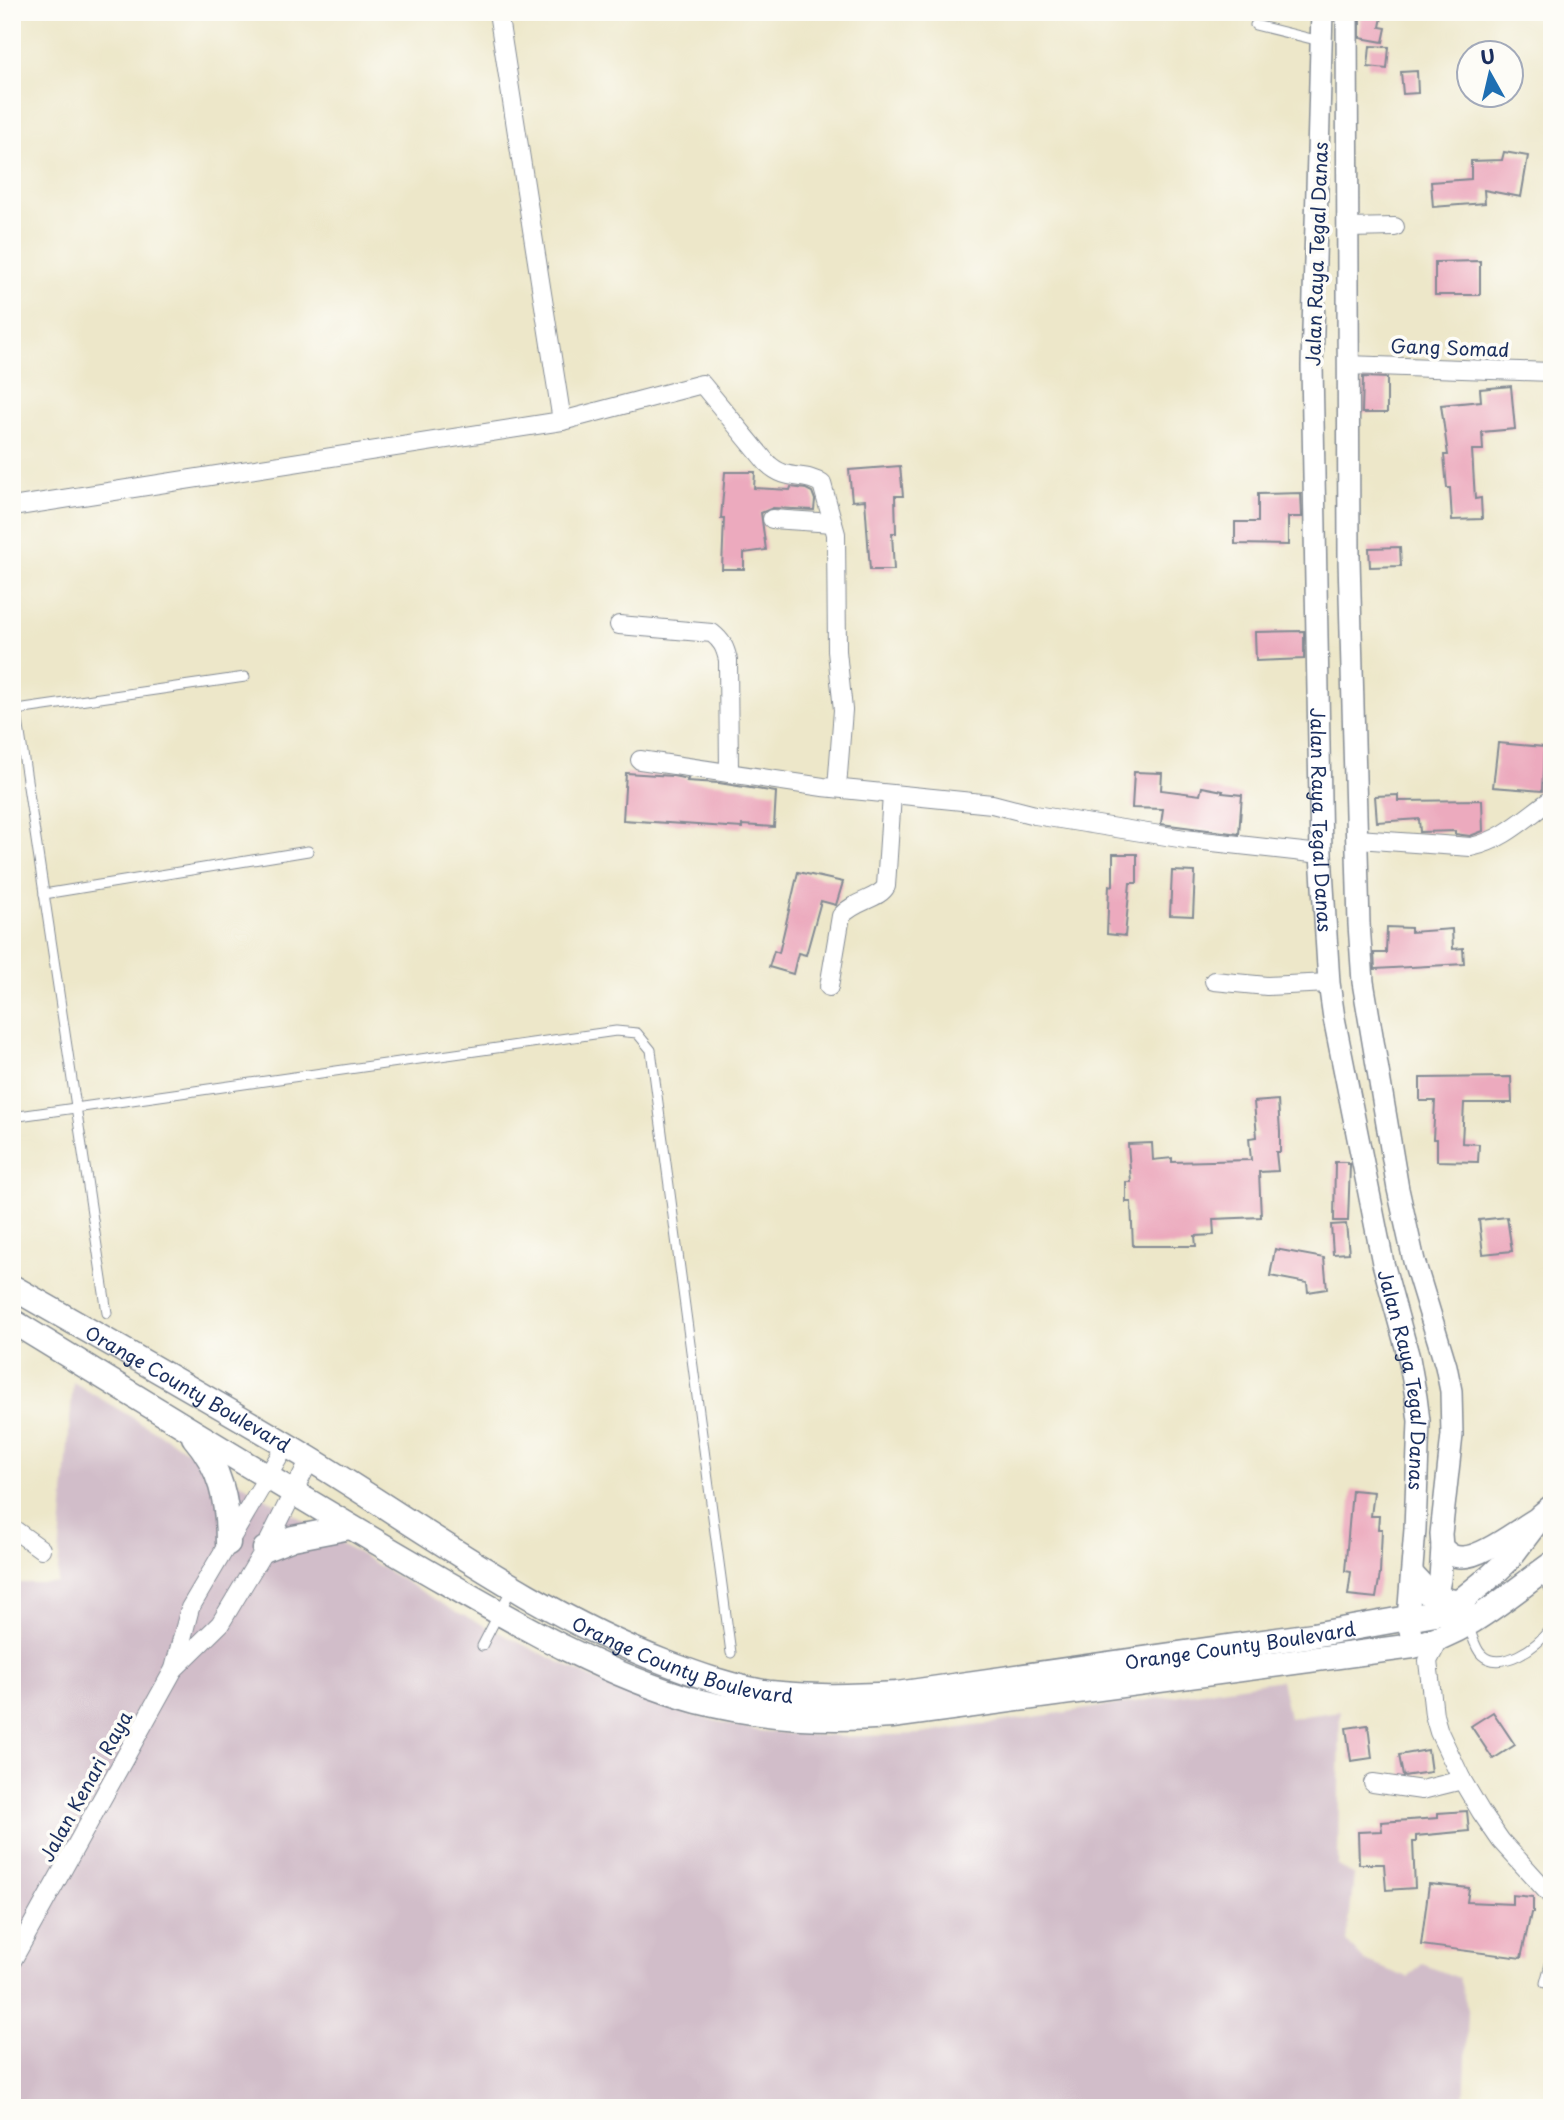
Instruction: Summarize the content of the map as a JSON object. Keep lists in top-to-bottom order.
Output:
{
  "streets": {
    "main road": ["Orange County Boulevard"],
    "street": ["Jalan Raya Tegal Danas", "Gang Somad", "Jalan Kenari Raya"]
  },
  "crossings": [
    ["Jalan Raya Tegal Danas", "Gang Somad"],
    ["Jalan Raya Tegal Danas", "Orange County Boulevard"],
    ["Orange County Boulevard", "Jalan Kenari Raya"]
  ],
  "north": "top"
}
